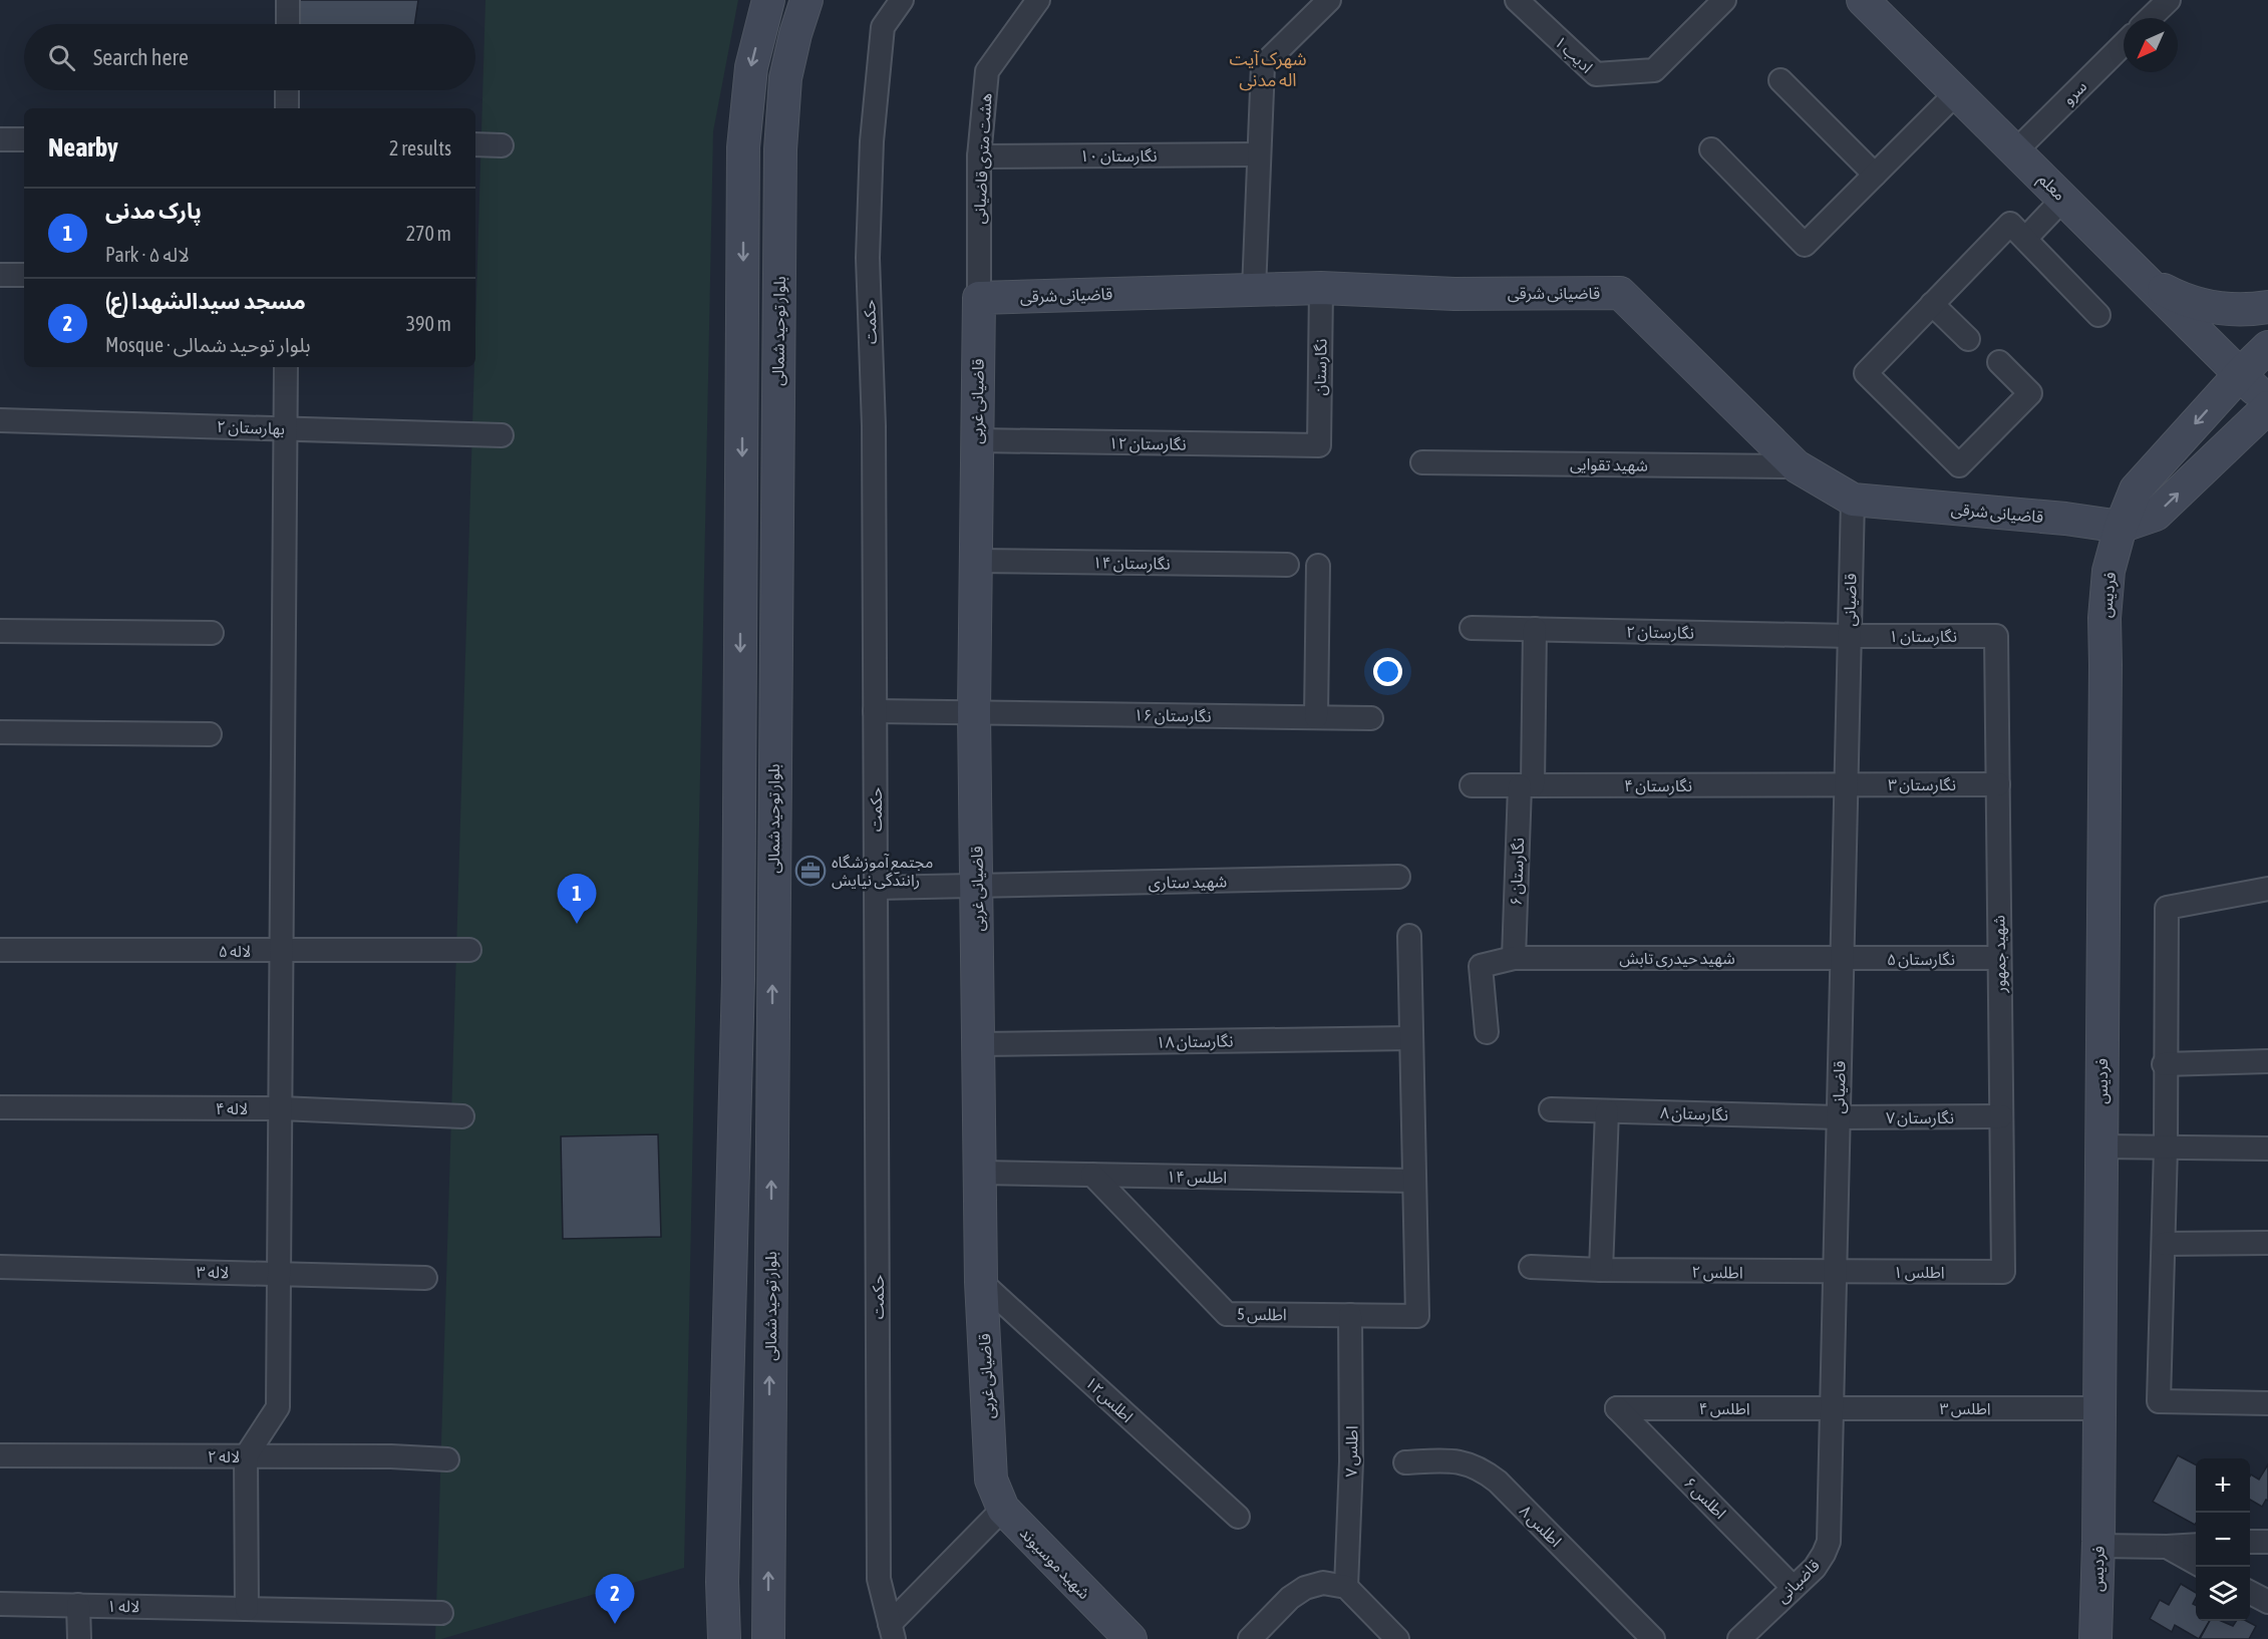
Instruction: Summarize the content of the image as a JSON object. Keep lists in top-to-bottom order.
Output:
{
  "streets": {
    "street": [
      "ادیب ۱",
      "سرو",
      "نگارستان ۱۰",
      "هشت متری قاضیانی",
      "معلم",
      "قاضیانی شرقی",
      "حکمت",
      "بلوار توحید شمالی",
      "نگارستان",
      "قاضیانی غربی",
      "بهارستان ۲",
      "نگارستان ۱۲",
      "شهید تقوایی",
      "نگارستان ۱۴",
      "فردیس",
      "قاضیانی",
      "نگارستان ۲",
      "نگارستان ۱",
      "نگارستان ۱۶",
      "نگارستان ۳",
      "نگارستان ۴",
      "نگارستان ۶",
      "شهید ستاری",
      "لاله ۵",
      "شهید جمهور",
      "شهید حیدری تابش",
      "نگارستان ۵",
      "نگارستان ۱۸",
      "لاله ۴",
      "نگارستان ۸",
      "نگارستان ۷",
      "اطلس ۱۴",
      "لاله ۳",
      "اطلس ۲",
      "اطلس ۱",
      "اطلس 5",
      "اطلس۱۲",
      "اطلس ۴",
      "اطلس ۳",
      "اطلس ۷",
      "لاله ۲",
      "اطلس ۶",
      "اطلس ۸",
      "شهید موسیوند",
      "لاله ۱"
    ]
  },
  "crossings": [
    ["سرو", "معلم"],
    ["نگارستان ۱۰", "هشت متری قاضیانی"],
    ["هشت متری قاضیانی", "قاضیانی شرقی"],
    ["هشت متری قاضیانی", "قاضیانی غربی"],
    ["معلم", "فردیس"],
    ["قاضیانی شرقی", "نگارستان"],
    ["قاضیانی شرقی", "قاضیانی غربی"],
    ["قاضیانی شرقی", "شهید تقوایی"],
    ["قاضیانی شرقی", "فردیس"],
    ["قاضیانی شرقی", "قاضیانی"],
    ["حکمت", "نگارستان ۱۶"],
    ["حکمت", "شهید ستاری"],
    ["نگارستان", "نگارستان ۱۲"],
    ["قاضیانی غربی", "نگارستان ۱۲"],
    ["قاضیانی غربی", "نگارستان ۱۴"],
    ["قاضیانی غربی", "نگارستان ۱۶"],
    ["قاضیانی غربی", "شهید ستاری"],
    ["قاضیانی غربی", "نگارستان ۱۸"],
    ["قاضیانی غربی", "اطلس ۱۴"],
    ["قاضیانی غربی", "اطلس۱۲"],
    ["قاضیانی غربی", "شهید موسیوند"],
    ["فردیس", "اطلس ۳"],
    ["قاضیانی", "نگارستان ۲"],
    ["قاضیانی", "نگارستان ۱"],
    ["قاضیانی", "نگارستان ۳"],
    ["قاضیانی", "نگارستان ۴"],
    ["قاضیانی", "شهید حیدری تابش"],
    ["قاضیانی", "نگارستان ۵"],
    ["قاضیانی", "نگارستان ۸"],
    ["قاضیانی", "نگارستان ۷"],
    ["قاضیانی", "اطلس ۲"],
    ["قاضیانی", "اطلس ۱"],
    ["قاضیانی", "اطلس ۴"],
    ["قاضیانی", "اطلس ۳"],
    ["قاضیانی", "اطلس ۶"],
    ["نگارستان ۲", "نگارستان ۱"],
    ["نگارستان ۲", "نگارستان ۶"],
    ["نگارستان ۱", "شهید جمهور"],
    ["نگارستان ۳", "نگارستان ۴"],
    ["نگارستان ۳", "شهید جمهور"],
    ["نگارستان ۴", "نگارستان ۶"],
    ["نگارستان ۶", "شهید حیدری تابش"],
    ["شهید جمهور", "نگارستان ۵"],
    ["شهید جمهور", "نگارستان ۷"],
    ["شهید جمهور", "اطلس ۱"],
    ["شهید حیدری تابش", "نگارستان ۵"],
    ["نگارستان ۸", "نگارستان ۷"],
    ["اطلس ۱۴", "اطلس 5"],
    ["اطلس ۲", "اطلس ۱"],
    ["اطلس 5", "اطلس ۷"],
    ["اطلس ۴", "اطلس ۳"],
    ["اطلس ۴", "اطلس ۶"]
  ],
  "districts": ["شهرک آیت اله مدنی"],
  "places": {
    "office": ["مجتمع آموزشگاه رانندگی نیایش"]
  },
  "north": "bottom left",
  "page": {
    "search": "Search here",
    "heading": ["Nearby", "2 results"],
    "list": [
      {
        "mark": "1",
        "name": "پارک مدنی",
        "note": "Park · لاله ۵",
        "value": "270 m"
      },
      {
        "mark": "2",
        "name": "مسجد سیدالشهدا (ع)",
        "note": "Mosque · بلوار توحید شمالی",
        "value": "390 m"
      }
    ],
    "pins": ["1", "2"],
    "map_buttons": ["+", "−"]
  }
}
